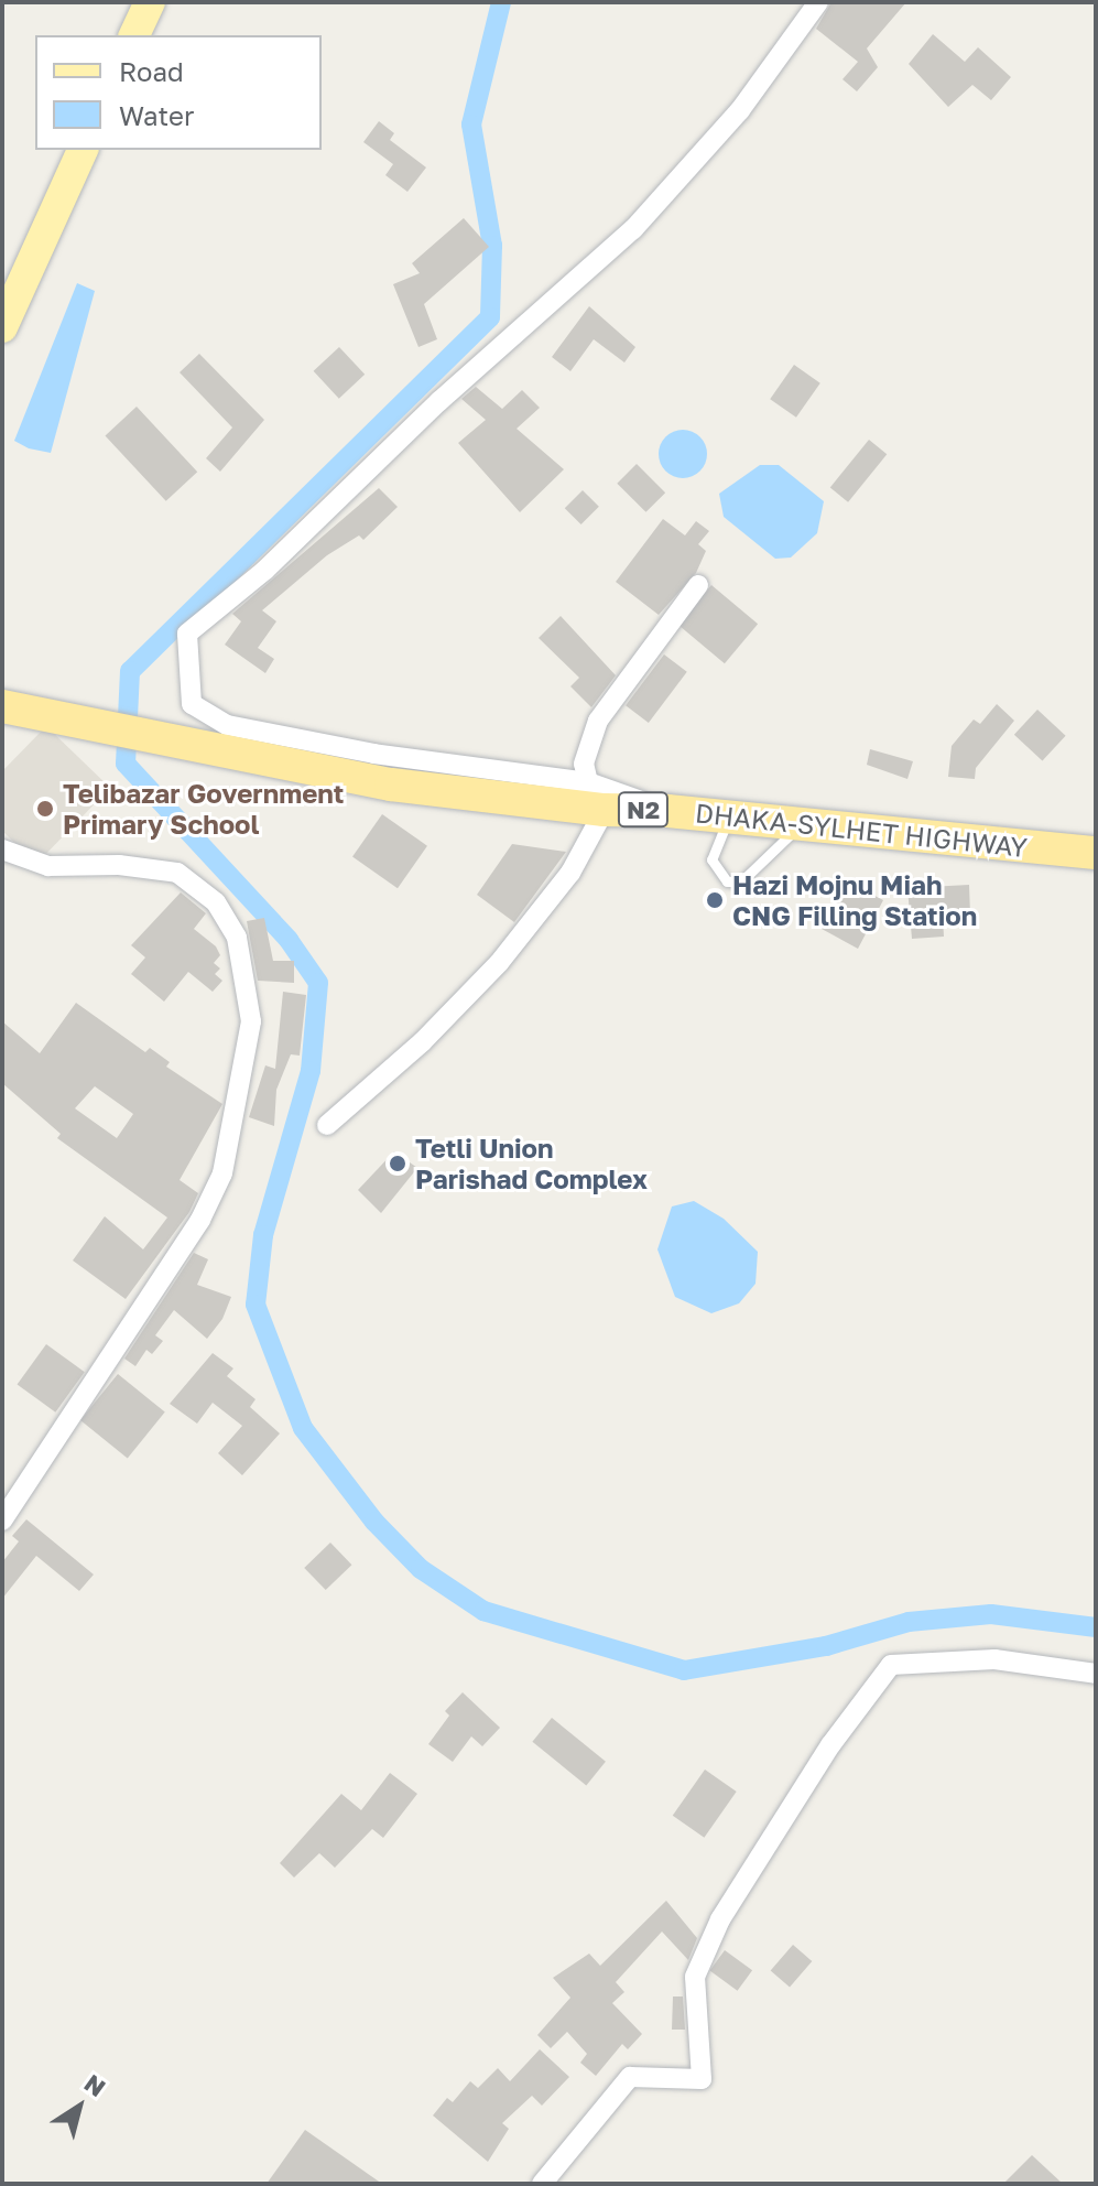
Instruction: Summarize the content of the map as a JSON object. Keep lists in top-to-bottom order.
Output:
{
  "streets": {
    "highway": ["N2", "DHAKA-SYLHET HIGHWAY"]
  },
  "places": ["Telibazar Government Primary School", "Hazi Mojnu Miah CNG Filling Station", "Tetli Union Parishad Complex"],
  "legend": ["Road", "Water"],
  "north": "top right"
}
